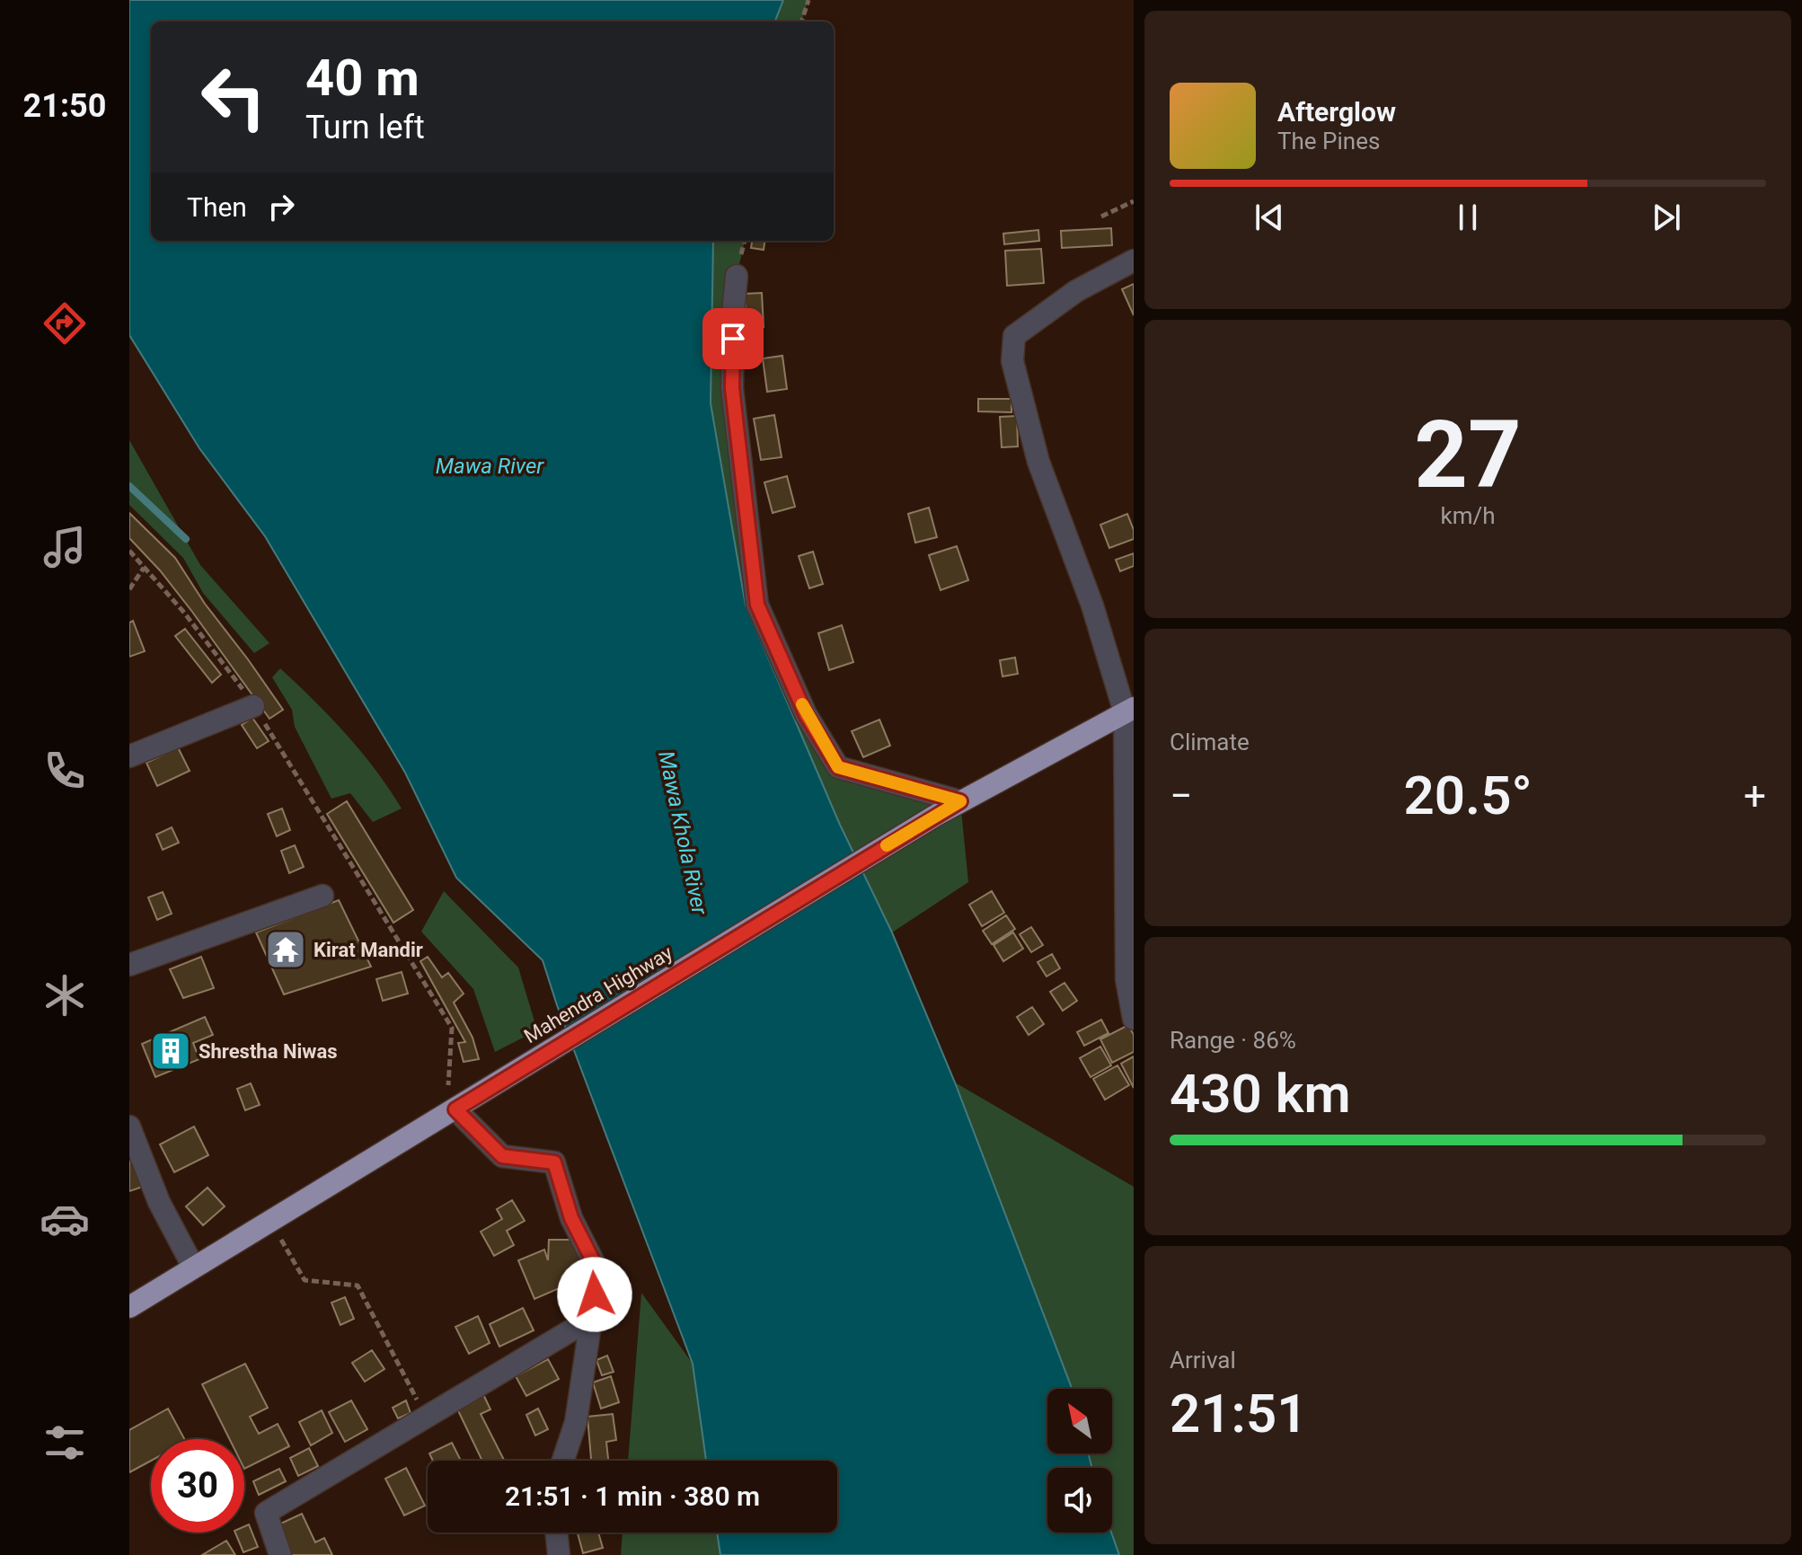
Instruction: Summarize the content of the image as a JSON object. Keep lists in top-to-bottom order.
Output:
{
  "streets": {
    "highway": ["Mahendra Highway"]
  },
  "water": ["Mawa River", "Mawa Khola River"],
  "places": {
    "temple": ["Kirat Mandir"],
    "building": ["Shrestha Niwas"]
  },
  "north": "top left",
  "page": {
    "tabs": "21:50",
    "turn": ["40 m", "Turn left"],
    "song": ["Afterglow", "The Pines"],
    "then": "Then",
    "tile": [
      ["27", "km/h"],
      "Climate",
      ["Range · 86%", "430 km"],
      ["Arrival", "21:51"]
    ],
    "heat": ["−", "20.5°", "+"],
    "limit": "30",
    "trip": "21:51 · 1 min · 380 m"
  }
}
